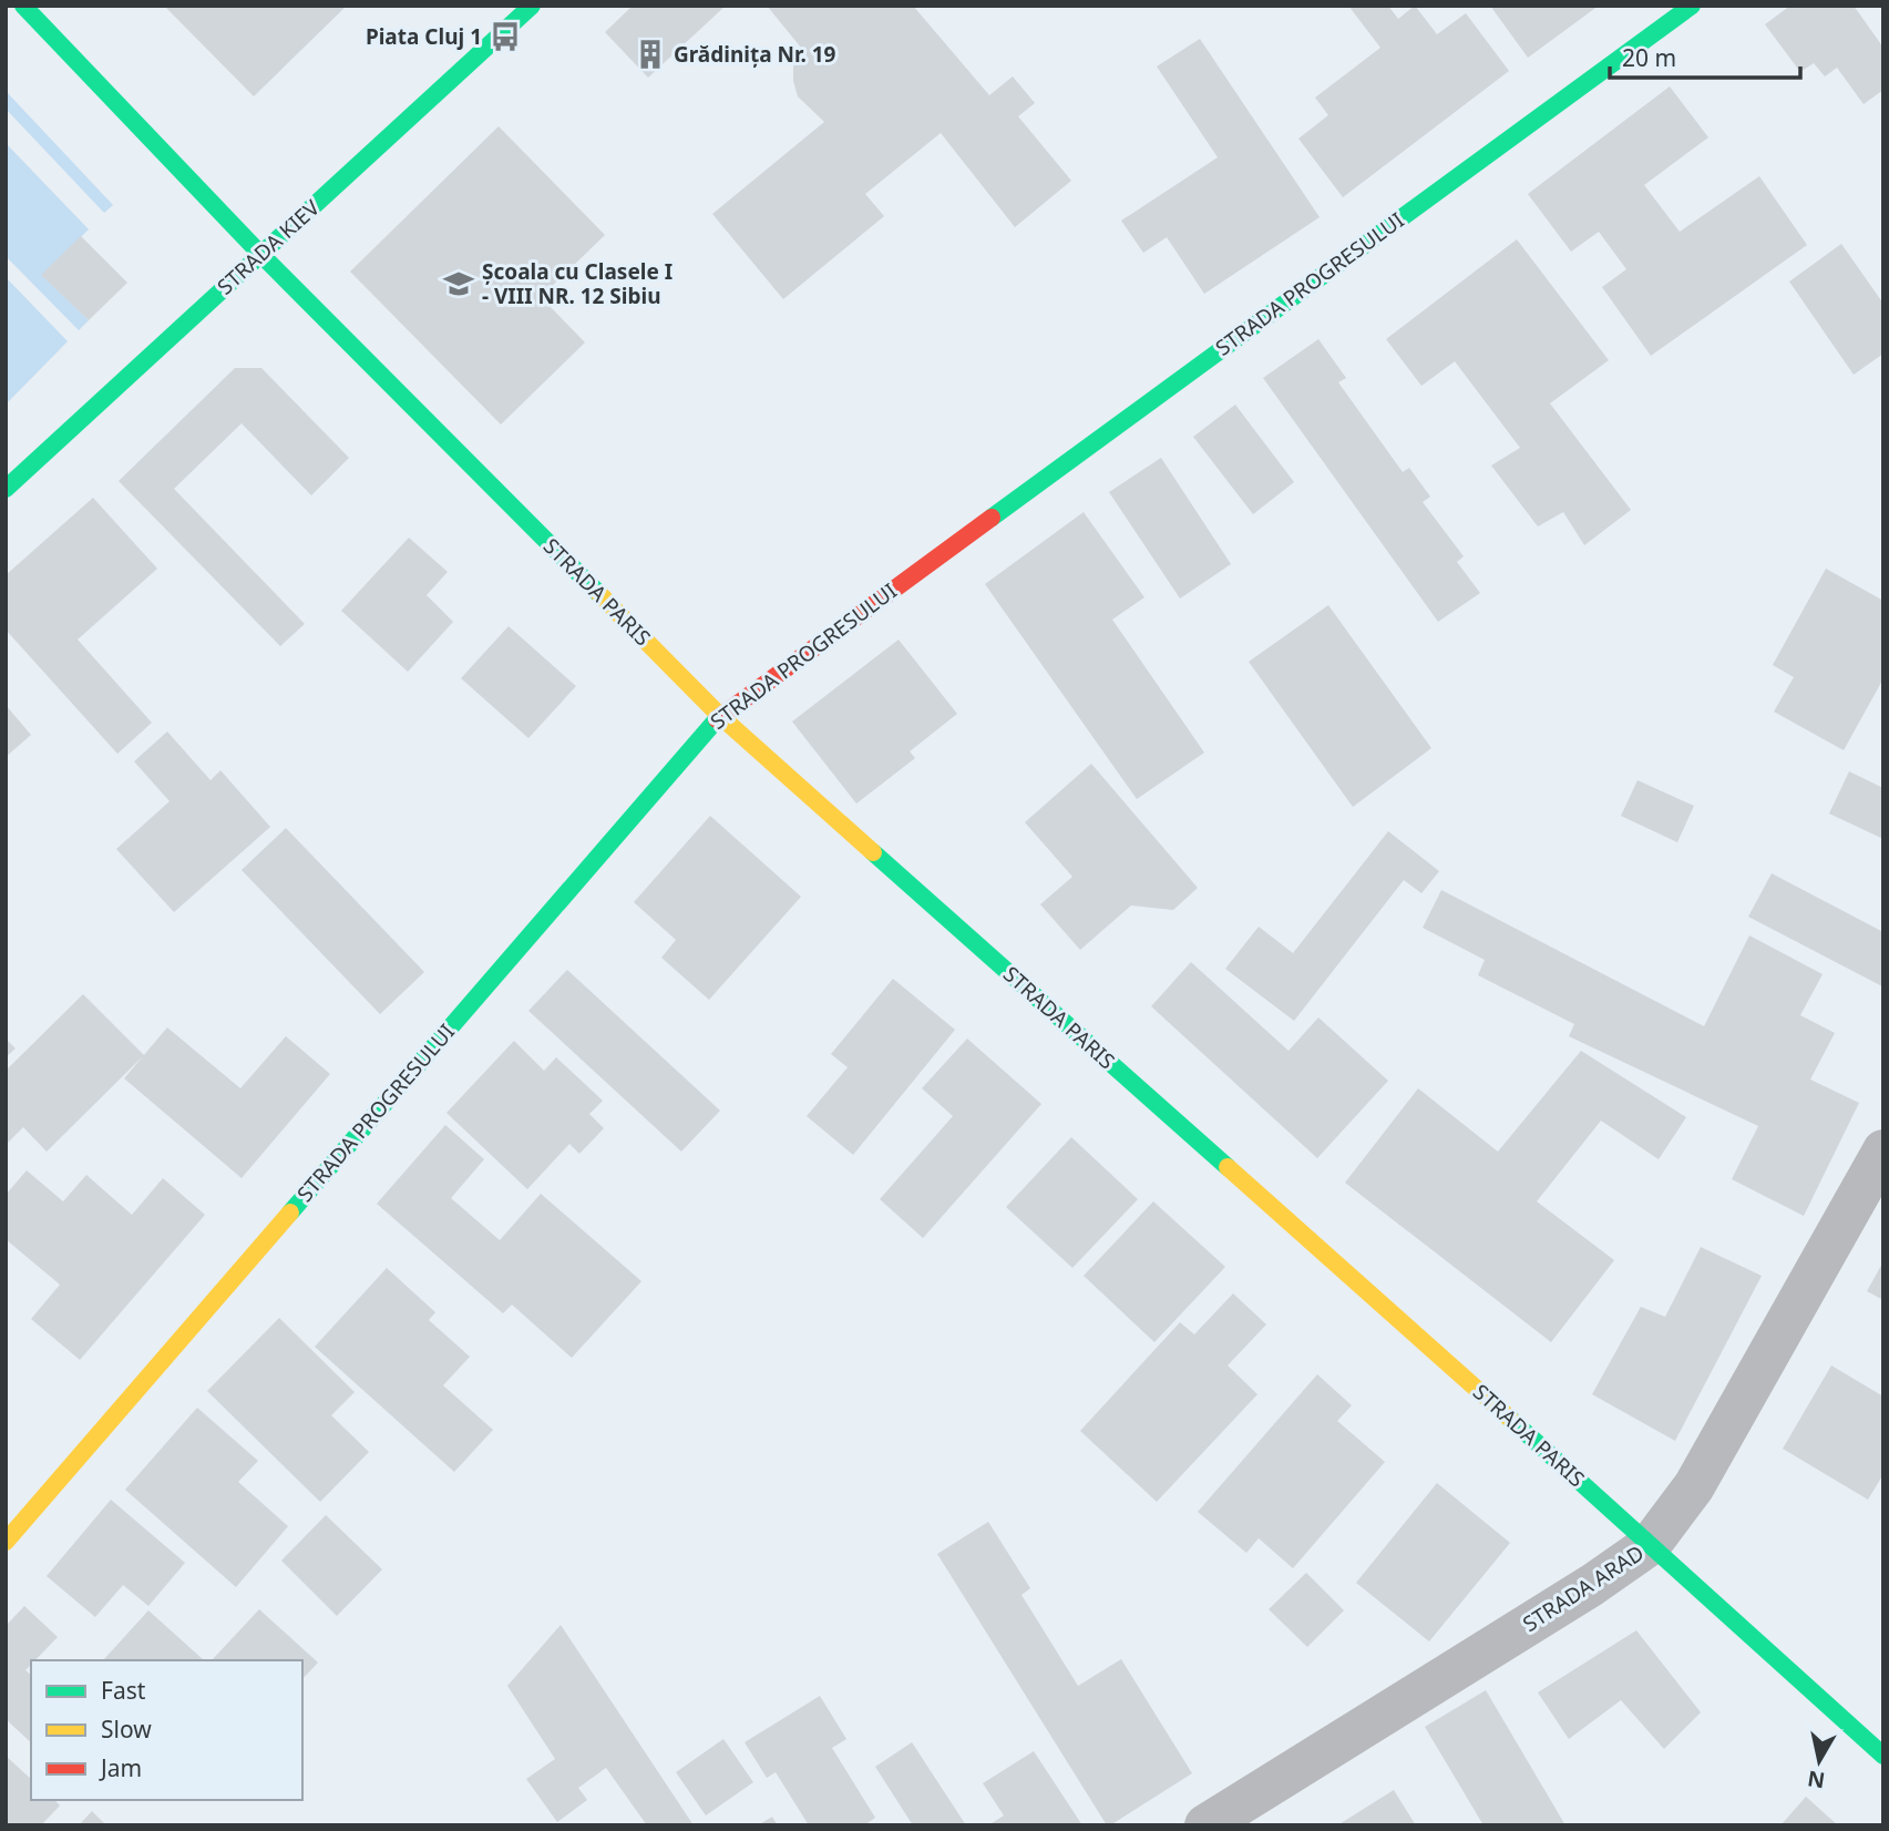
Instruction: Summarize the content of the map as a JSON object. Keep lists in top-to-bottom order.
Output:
{
  "streets": {
    "street": [
      "STRADA KIEV",
      "STRADA PROGRESULUI",
      "STRADA PARIS",
      "STRADA ARAD"
    ]
  },
  "crossings": [
    ["STRADA KIEV", "STRADA PARIS"],
    ["STRADA PROGRESULUI", "STRADA PARIS"],
    ["STRADA PARIS", "STRADA ARAD"]
  ],
  "places": {
    "bus stop": ["Piata Cluj 1"],
    "building": ["Grădinița Nr. 19"],
    "school or university": ["Școala cu Clasele I - VIII NR. 12 Sibiu"]
  },
  "legend": ["Fast", "Slow", "Jam"],
  "scale_bar": "20 m",
  "north": "bottom"
}
